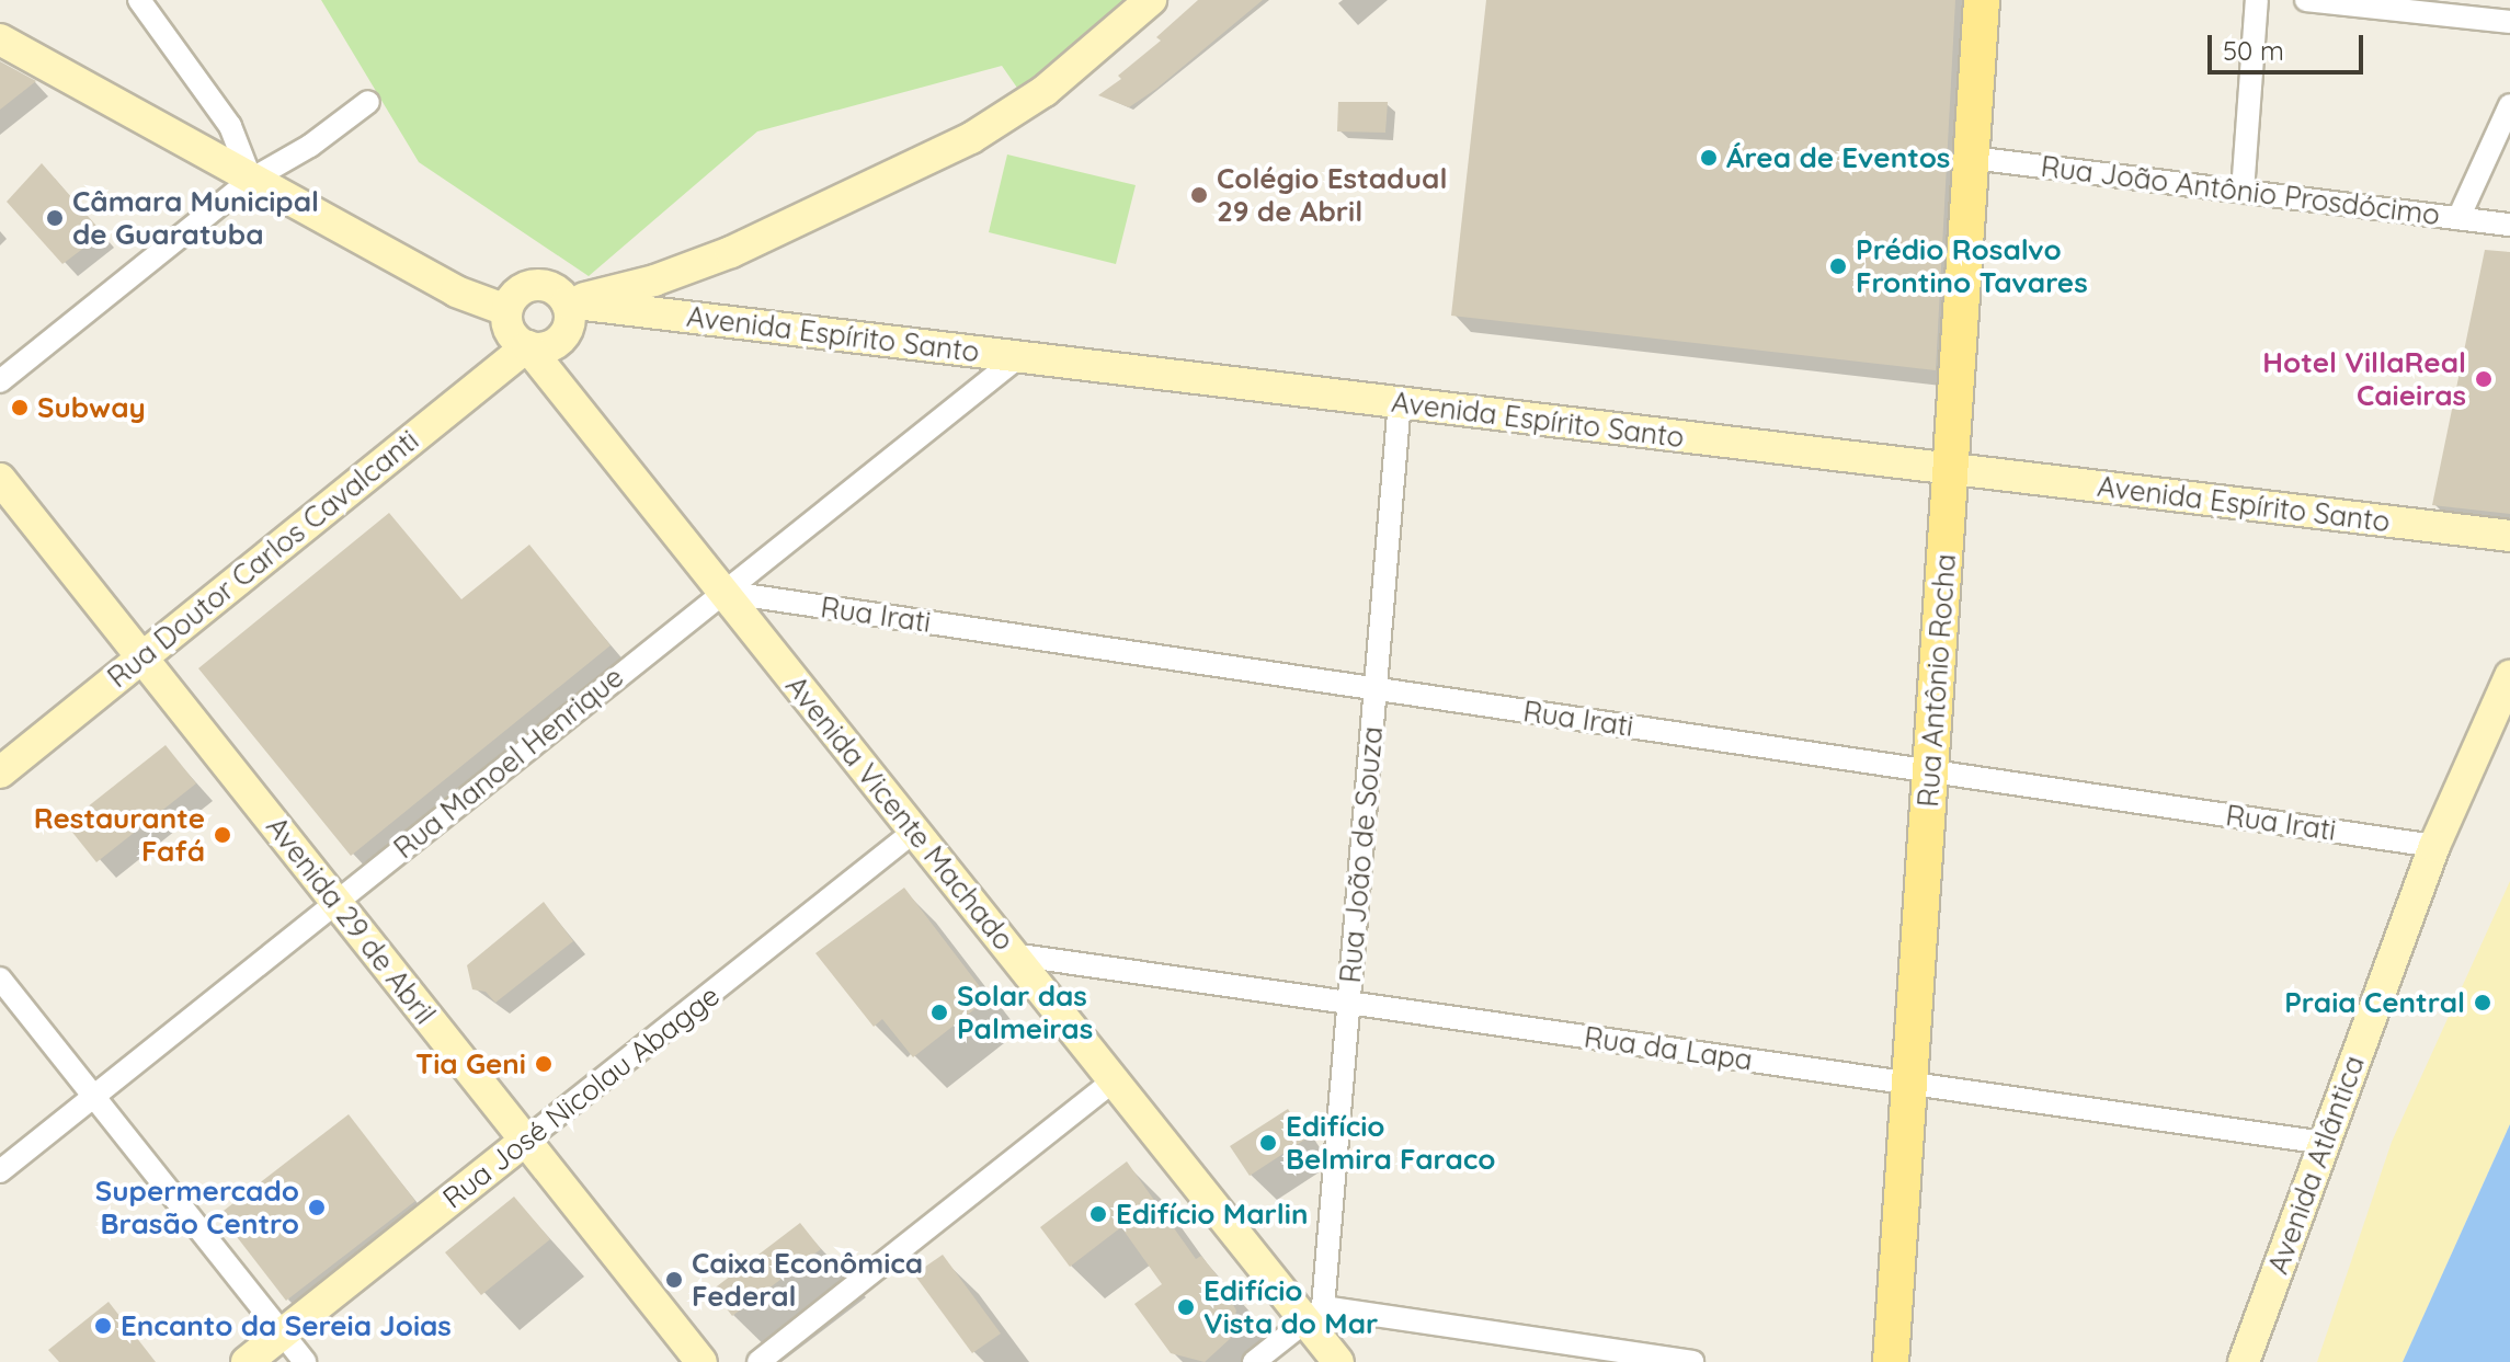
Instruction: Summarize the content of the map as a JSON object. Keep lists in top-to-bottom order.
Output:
{
  "streets": {
    "main road": [
      "Avenida Espírito Santo",
      "Rua Doutor Carlos Cavalcanti",
      "Rua Antônio Rocha",
      "Avenida Vicente Machado",
      "Avenida 29 de Abril",
      "Rua José Nicolau Abagge",
      "Avenida Atlântica"
    ],
    "street": [
      "Rua João Antônio Prosdócimo",
      "Rua Irati",
      "Rua Manoel Henrique",
      "Rua João de Souza",
      "Rua da Lapa"
    ]
  },
  "crossings": [
    ["Rua João Antônio Prosdócimo", "Rua Antônio Rocha"],
    ["Avenida Espírito Santo", "Rua Doutor Carlos Cavalcanti"],
    ["Avenida Espírito Santo", "Rua Antônio Rocha"],
    ["Avenida Espírito Santo", "Rua Manoel Henrique"],
    ["Avenida Espírito Santo", "Avenida Vicente Machado"],
    ["Avenida Espírito Santo", "Rua João de Souza"],
    ["Rua Doutor Carlos Cavalcanti", "Avenida Vicente Machado"],
    ["Rua Doutor Carlos Cavalcanti", "Avenida 29 de Abril"],
    ["Rua Irati", "Rua Antônio Rocha"],
    ["Rua Irati", "Rua Manoel Henrique"],
    ["Rua Irati", "Avenida Vicente Machado"],
    ["Rua Irati", "Rua João de Souza"],
    ["Rua Irati", "Avenida Atlântica"],
    ["Rua Antônio Rocha", "Rua da Lapa"],
    ["Rua Manoel Henrique", "Avenida Vicente Machado"],
    ["Rua Manoel Henrique", "Avenida 29 de Abril"],
    ["Avenida Vicente Machado", "Rua João de Souza"],
    ["Avenida Vicente Machado", "Rua da Lapa"],
    ["Avenida Vicente Machado", "Rua José Nicolau Abagge"],
    ["Rua João de Souza", "Rua da Lapa"],
    ["Avenida 29 de Abril", "Rua José Nicolau Abagge"],
    ["Rua da Lapa", "Avenida Atlântica"]
  ],
  "places": [
    "Área de Eventos",
    "Colégio Estadual 29 de Abril",
    "Câmara Municipal de Guaratuba",
    "Prédio Rosalvo Frontino Tavares",
    "Hotel VillaReal Caieiras",
    "Subway",
    "Restaurante Fafá",
    "Praia Central",
    "Solar das Palmeiras",
    "Tia Geni",
    "Edifício Belmira Faraco",
    "Supermercado Brasão Centro",
    "Edifício Marlin",
    "Caixa Econômica Federal",
    "Edifício Vista do Mar",
    "Encanto da Sereia Joias"
  ],
  "scale_bar": "50 m"
}
